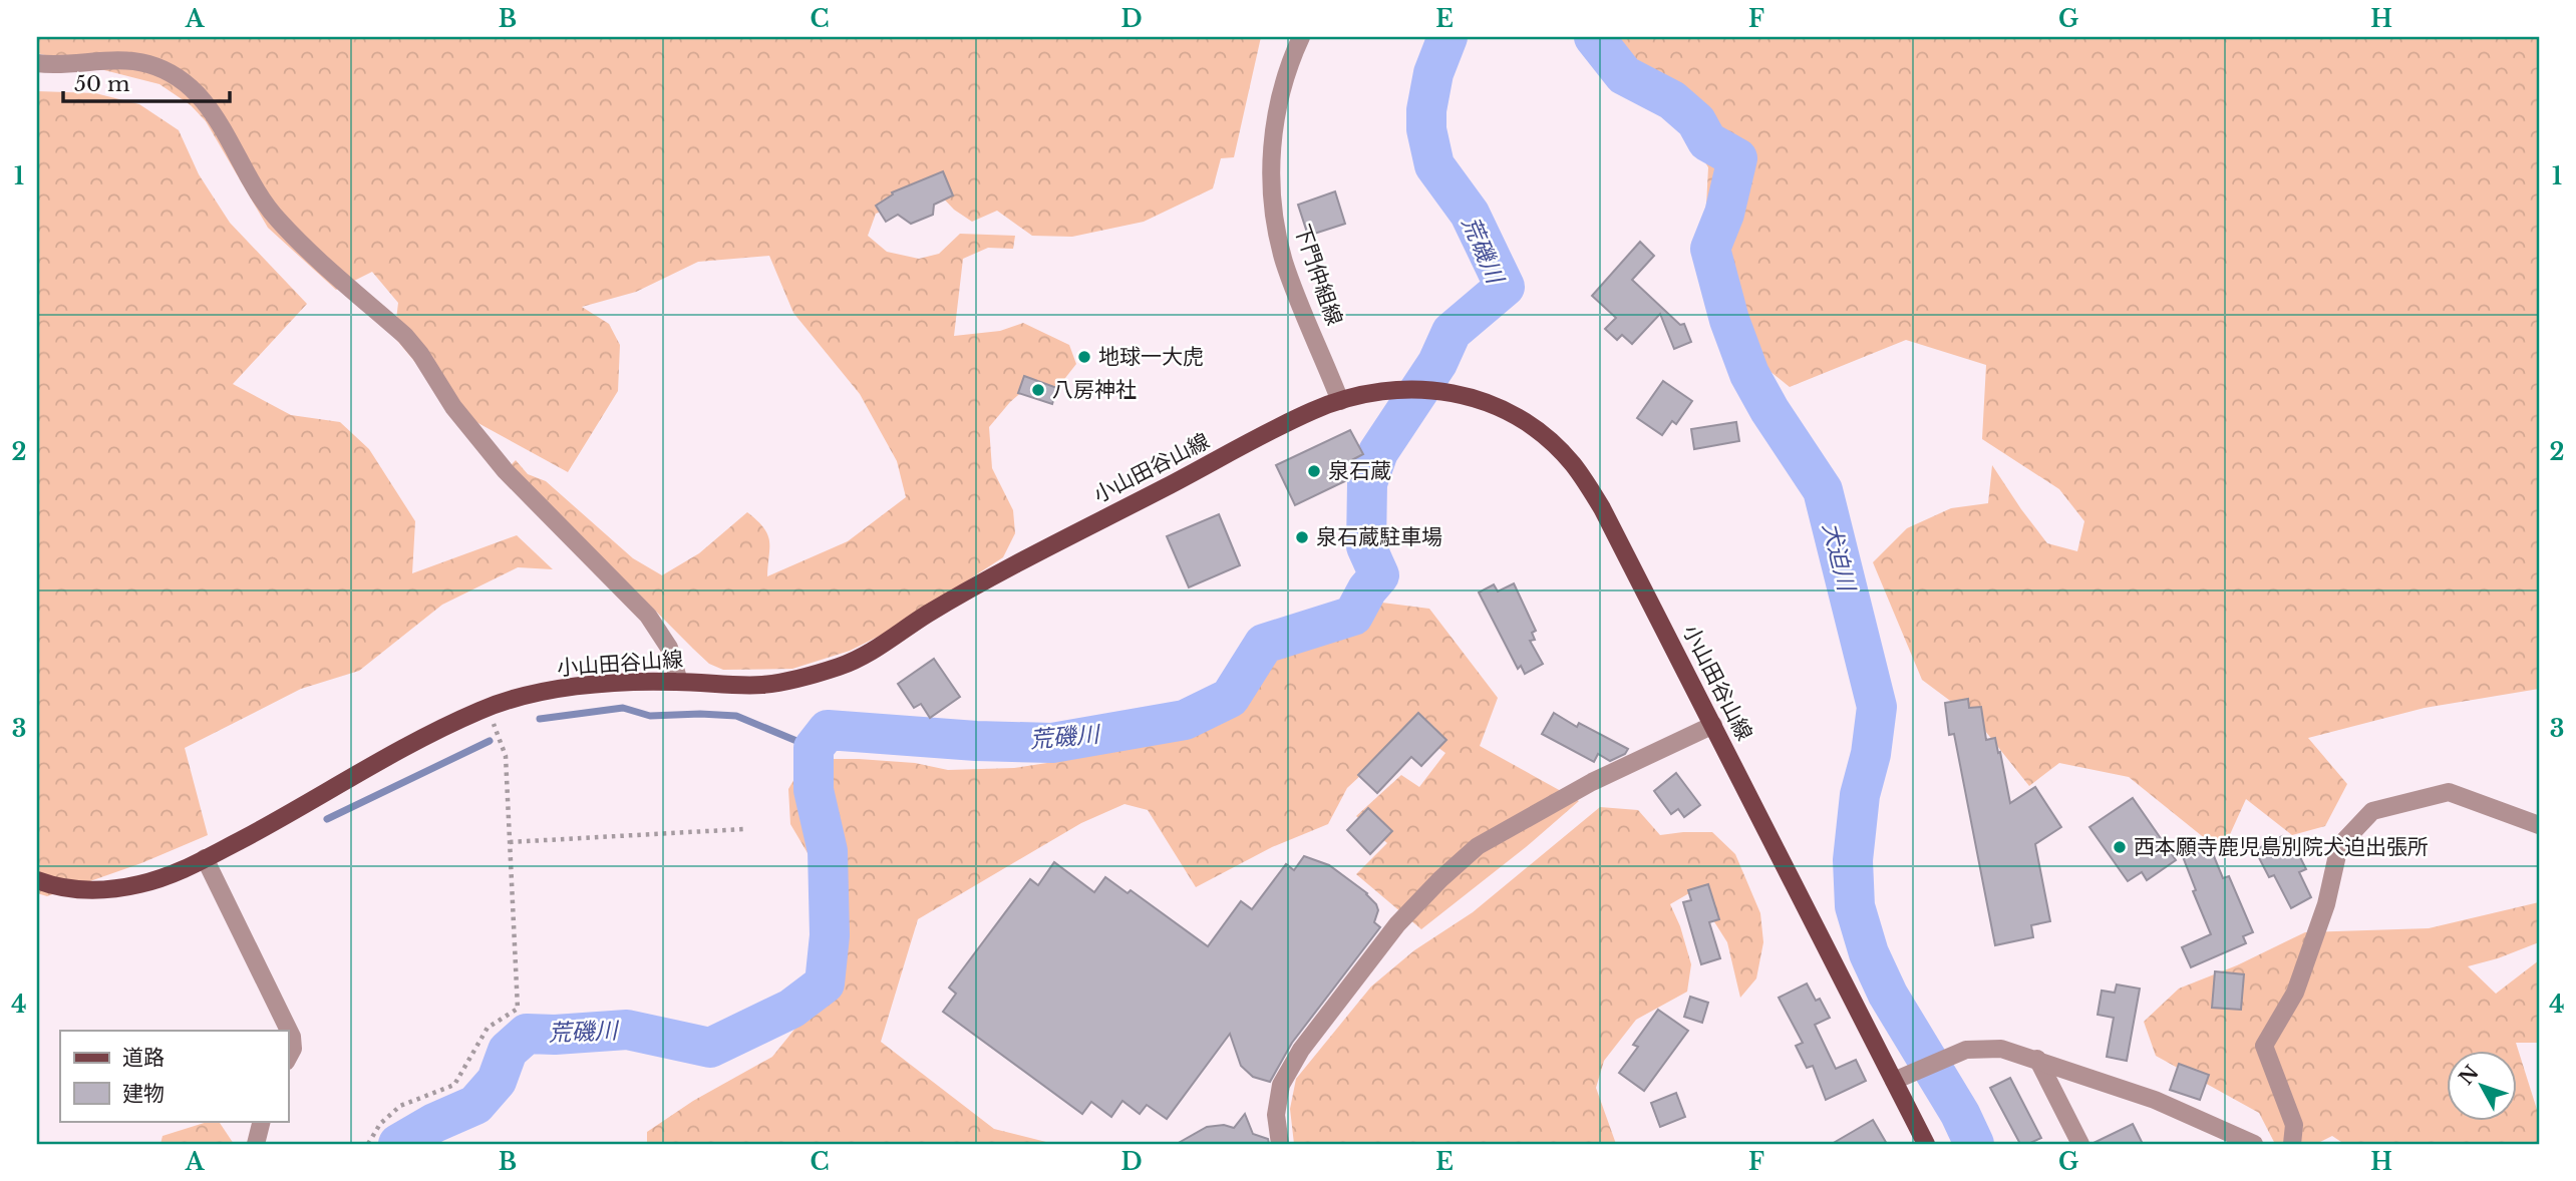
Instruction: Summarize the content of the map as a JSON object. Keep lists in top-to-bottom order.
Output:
{
  "streets": {
    "main road": ["小山田谷山線"],
    "street": ["下門仲組線"]
  },
  "crossings": [
    ["下門仲組線", "小山田谷山線"]
  ],
  "water": ["荒磯川", "犬迫川"],
  "places": [
    "地球一大虎",
    "八房神社",
    "泉石蔵",
    "泉石蔵駐車場",
    "西本願寺鹿児島別院犬迫出張所"
  ],
  "legend": ["道路", "建物"],
  "scale_bar": "50 m",
  "north": "top left",
  "grid": {
    "columns": [
      "A",
      "B",
      "C",
      "D",
      "E",
      "F",
      "G",
      "H"
    ],
    "rows": [
      "1",
      "2",
      "3",
      "4"
    ]
  }
}
